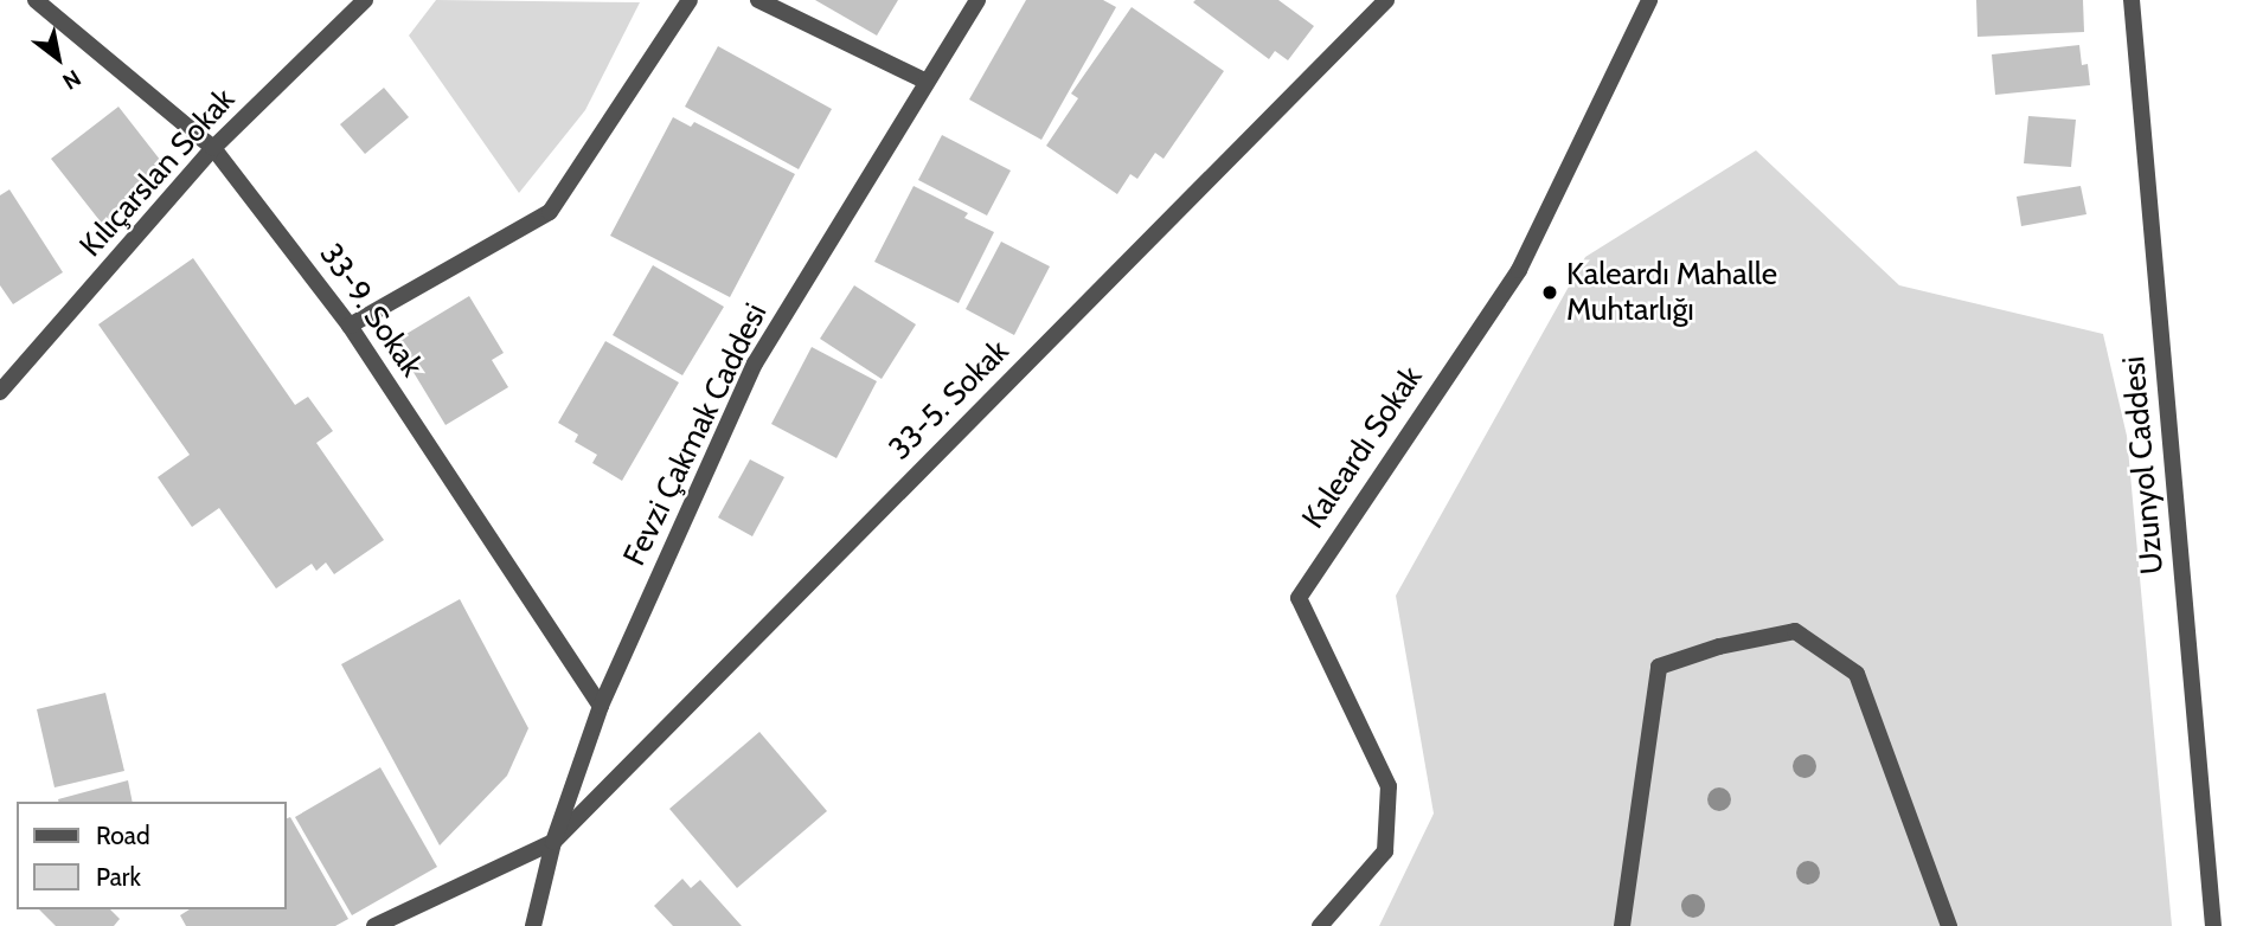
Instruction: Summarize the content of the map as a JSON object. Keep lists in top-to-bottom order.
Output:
{
  "streets": {
    "street": [
      "Kılıçarslan Sokak",
      "33-9. Sokak",
      "33-5. Sokak",
      "Fevzi Çakmak Caddesi",
      "Kaleardı Sokak",
      "Uzunyol Caddesi"
    ]
  },
  "crossings": [
    ["Kılıçarslan Sokak", "33-9. Sokak"],
    ["33-9. Sokak", "Fevzi Çakmak Caddesi"],
    ["33-5. Sokak", "Fevzi Çakmak Caddesi"]
  ],
  "places": ["Kaleardı Mahalle Muhtarlığı"],
  "legend": ["Road", "Park"],
  "north": "bottom right"
}
